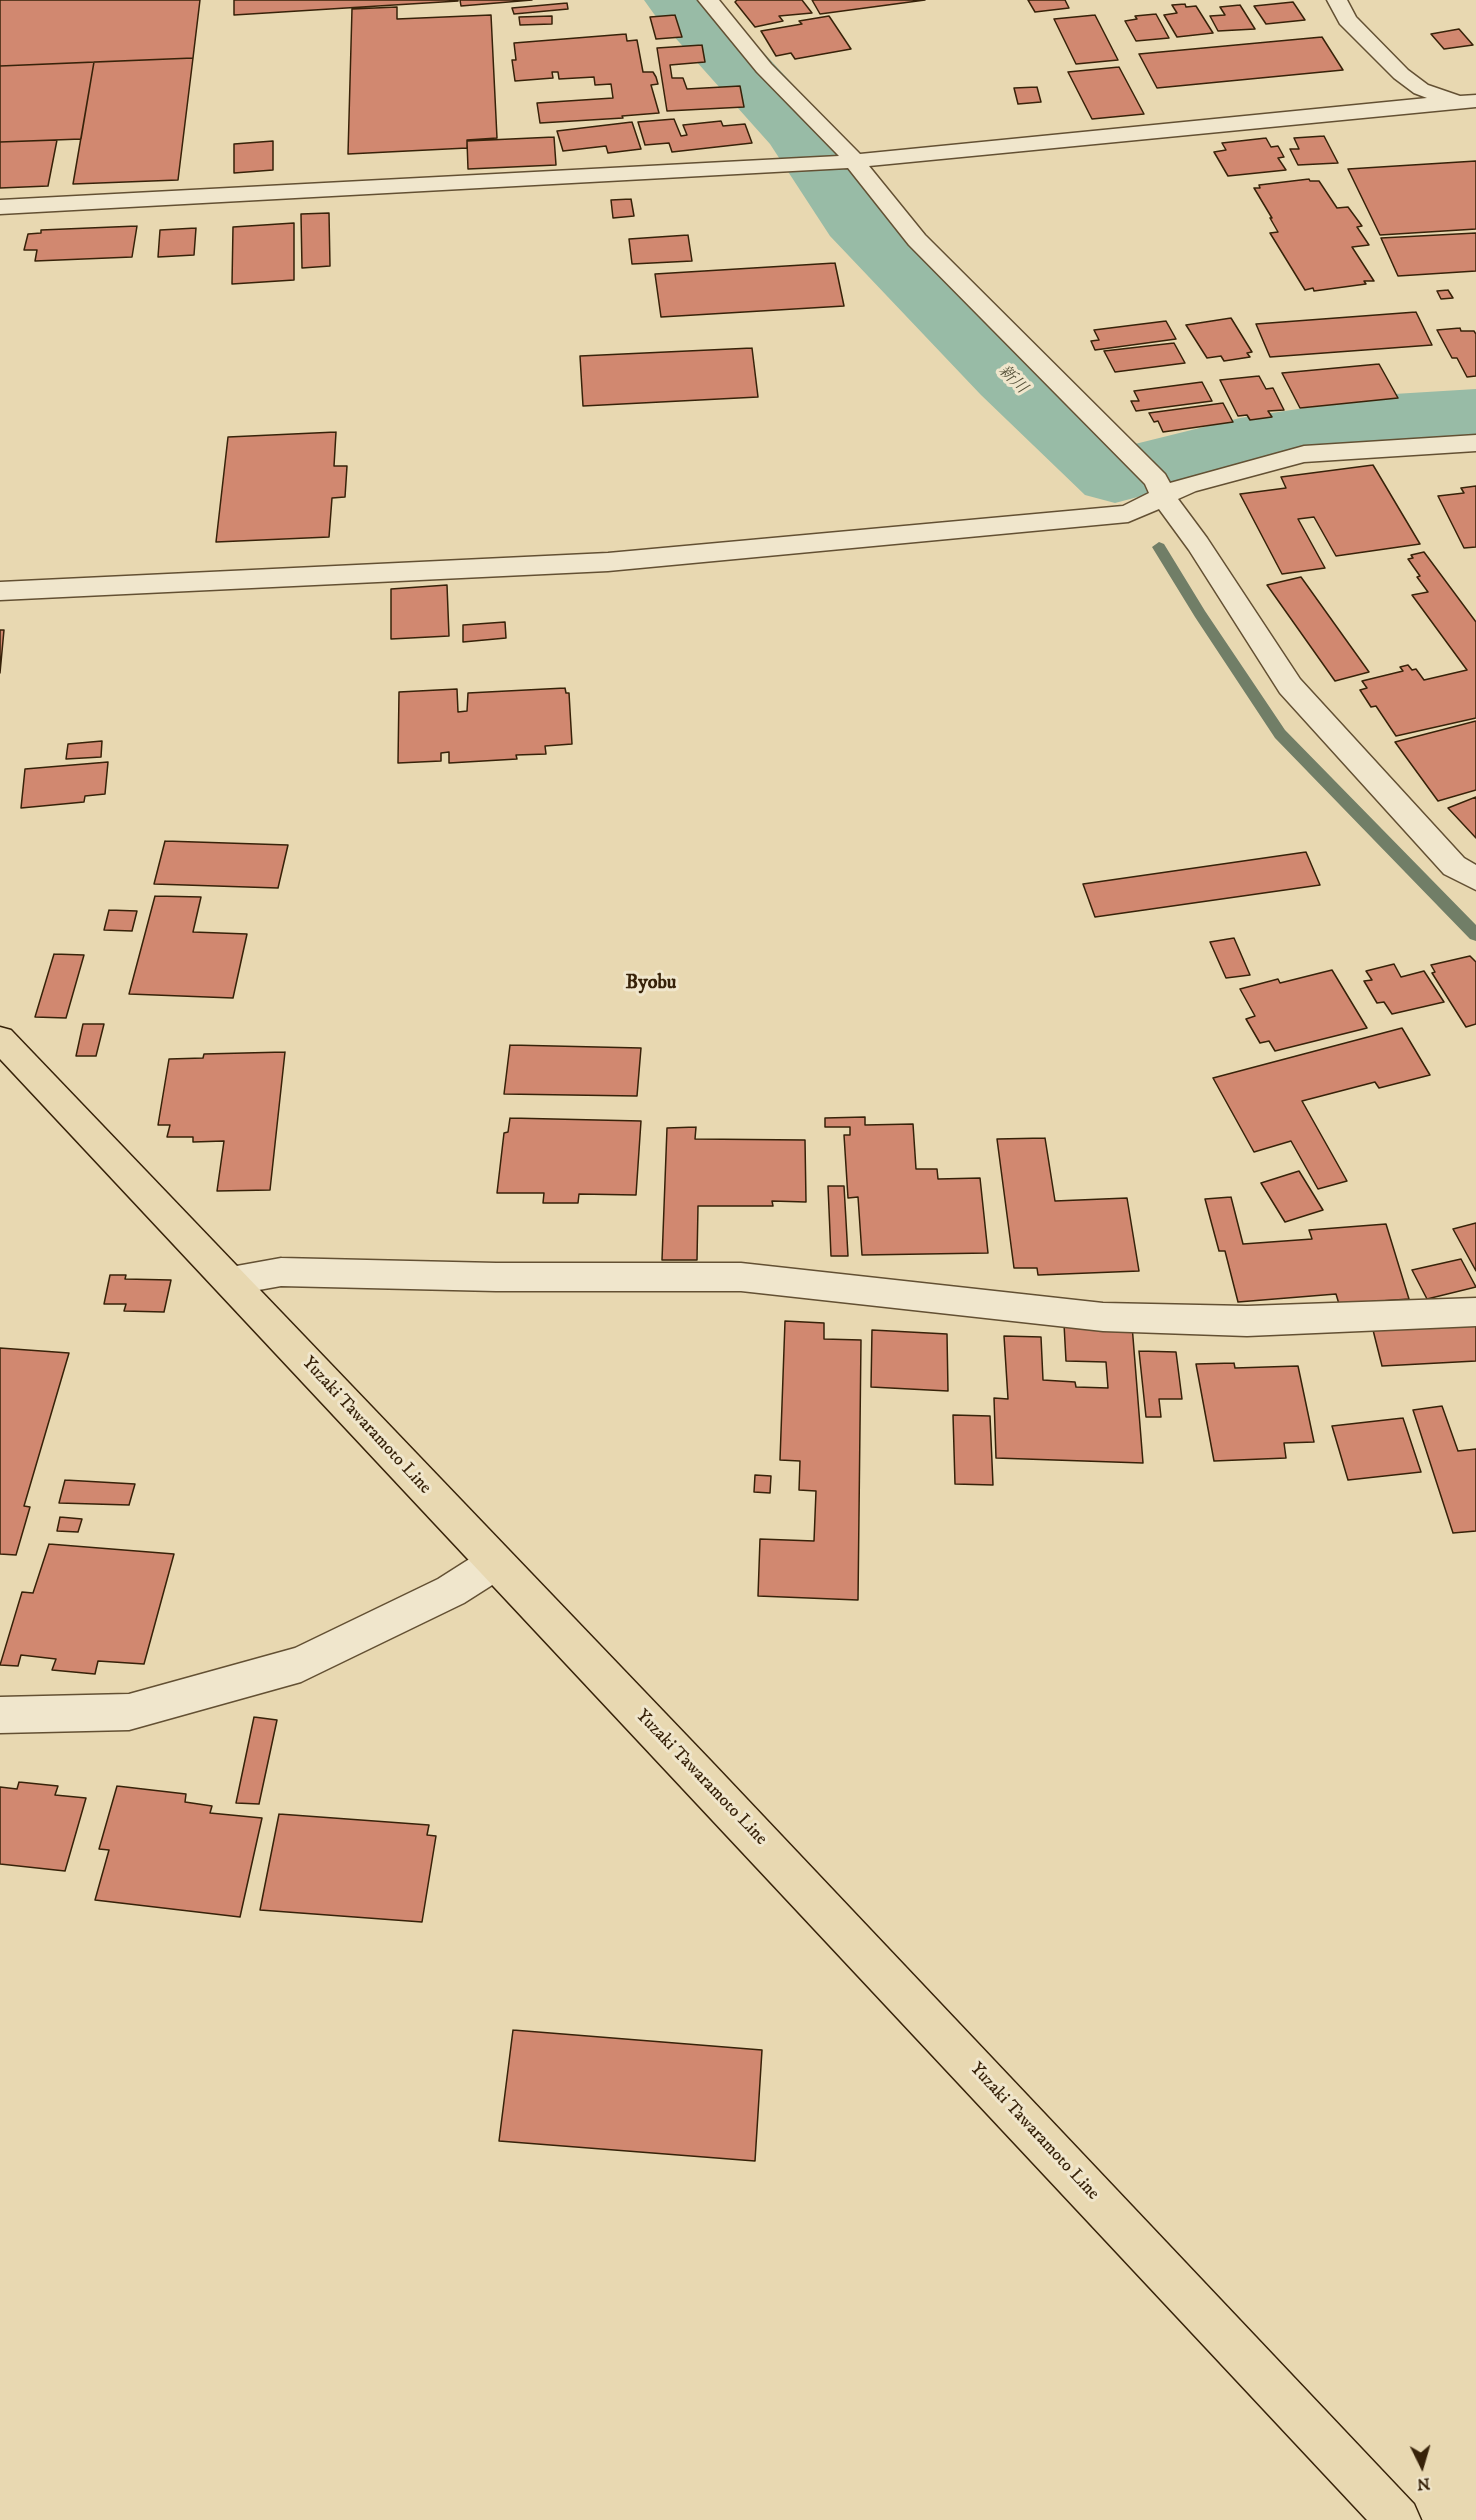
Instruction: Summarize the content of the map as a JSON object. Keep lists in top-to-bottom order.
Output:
{
  "streets": {
    "main road": ["Yuzaki Tawaramoto Line"]
  },
  "districts": ["Byobu"],
  "water": ["新川"],
  "north": "bottom"
}
